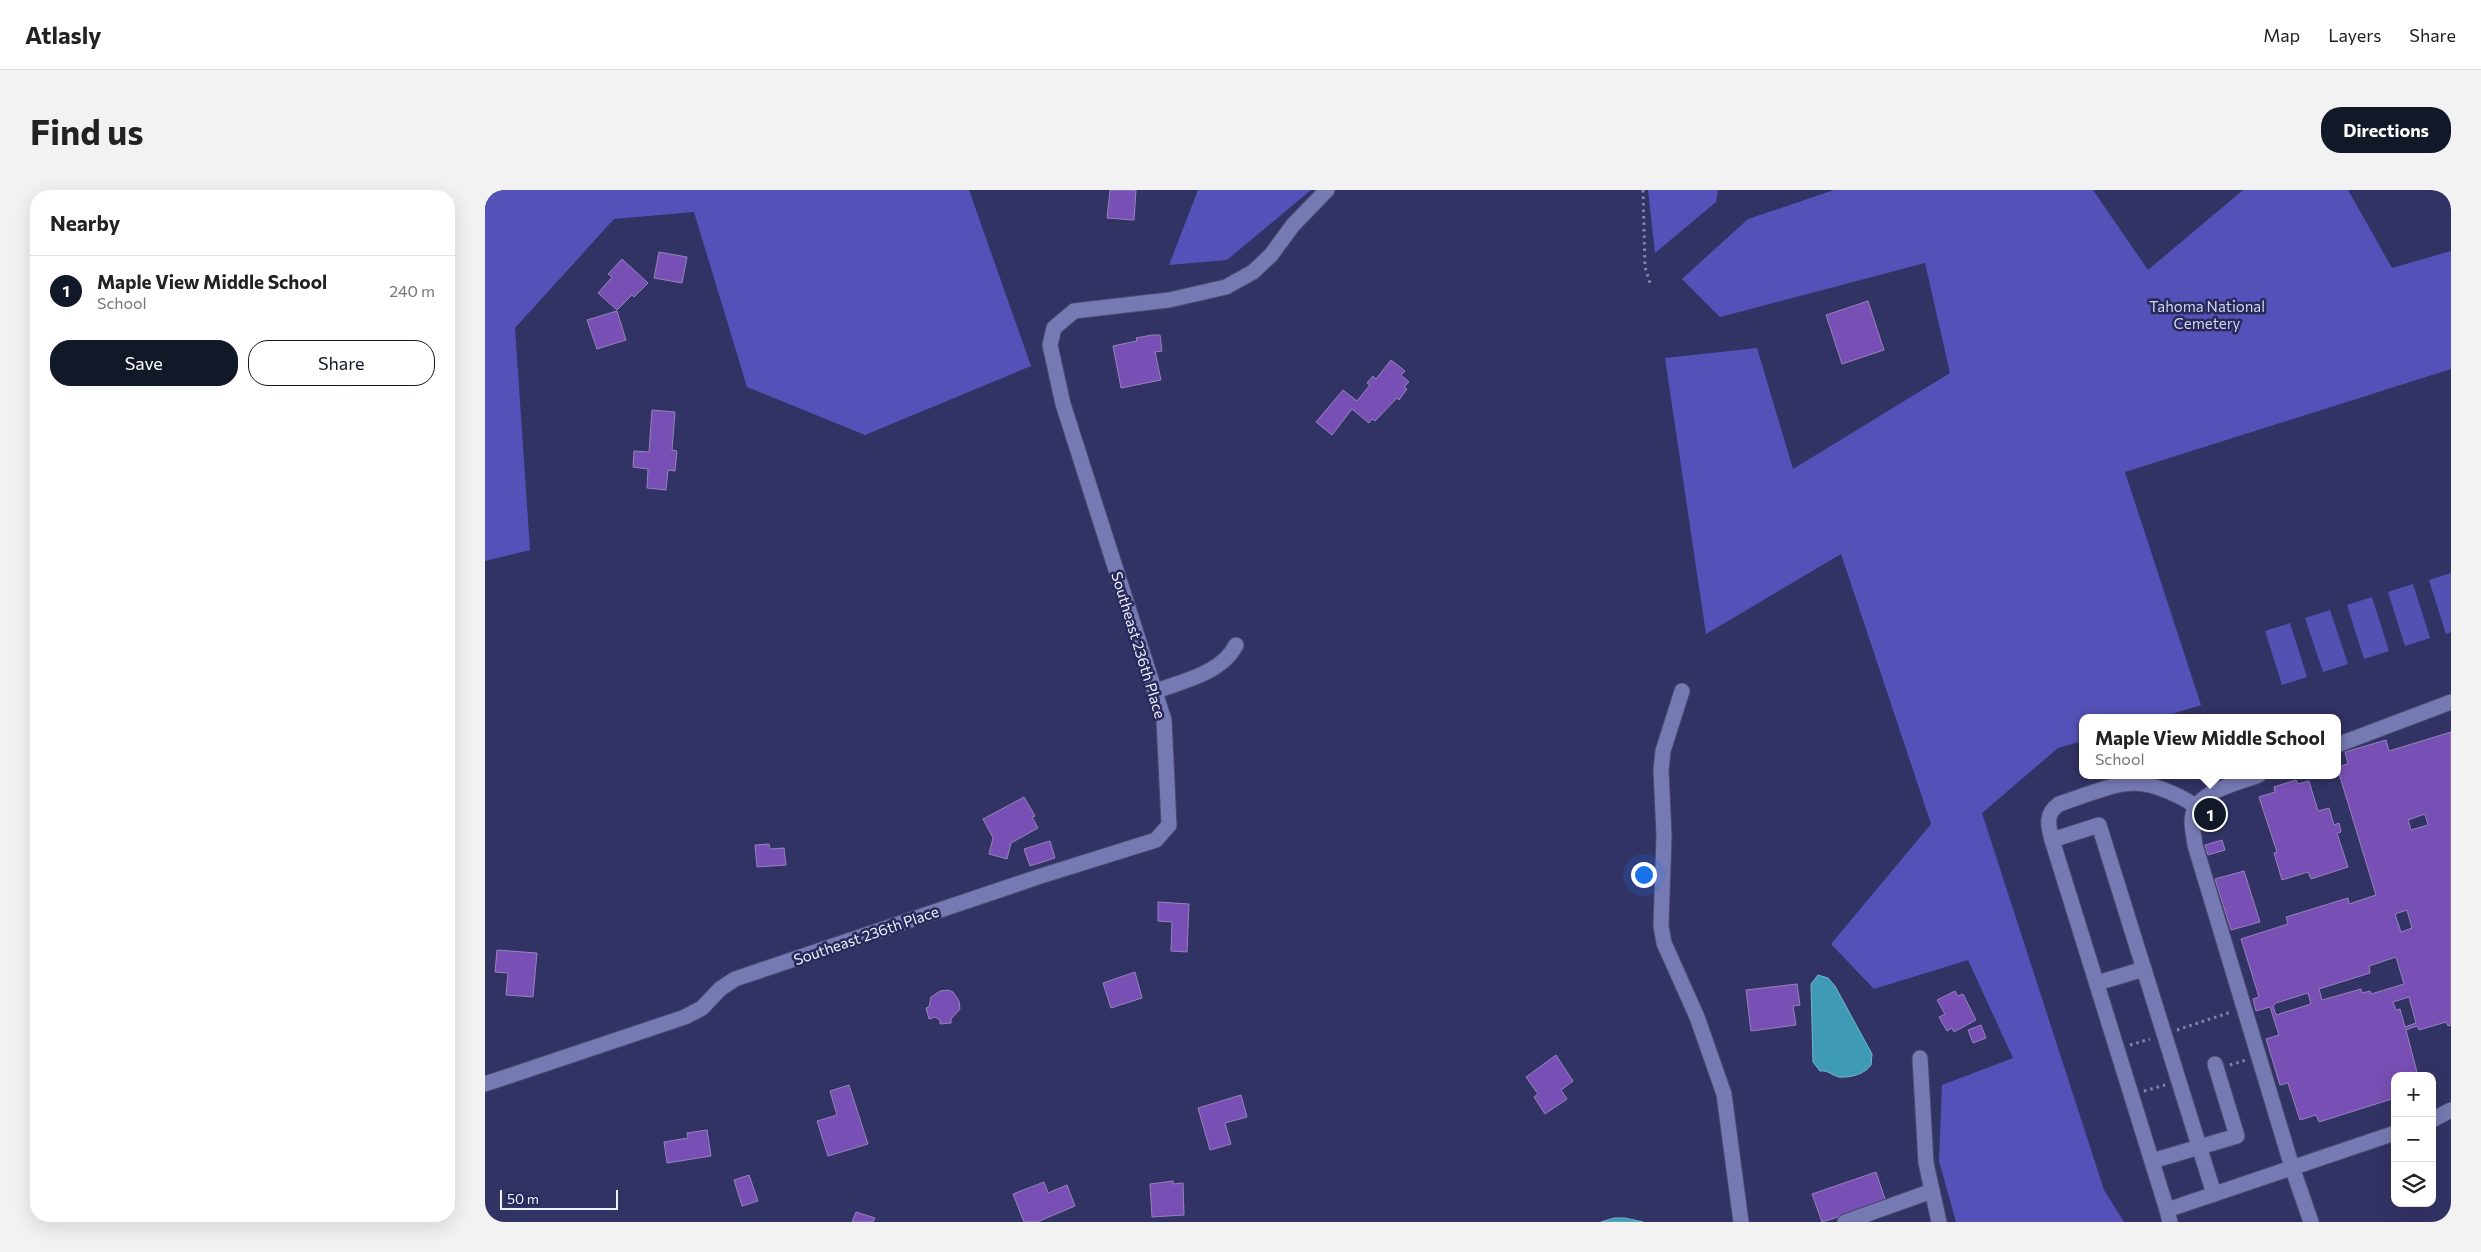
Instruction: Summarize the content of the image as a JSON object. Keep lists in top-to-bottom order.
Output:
{
  "streets": {
    "street": ["Southeast 236th Place"]
  },
  "parks": ["Tahoma National Cemetery"],
  "scale_bar": "50 m",
  "page": {
    "header": "Atlasly",
    "nav": ["Map", "Layers", "Share"],
    "buttons": [
      "Directions",
      ["Save", "Share"]
    ],
    "title": "Find us",
    "heading": "Nearby",
    "list": [
      {
        "mark": "1",
        "name": "Maple View Middle School",
        "note": "School",
        "value": "240 m"
      }
    ],
    "popup": ["Maple View Middle School", "School"],
    "pins": "1",
    "map_buttons": ["+", "−"],
    "scale": "50 m"
  }
}
